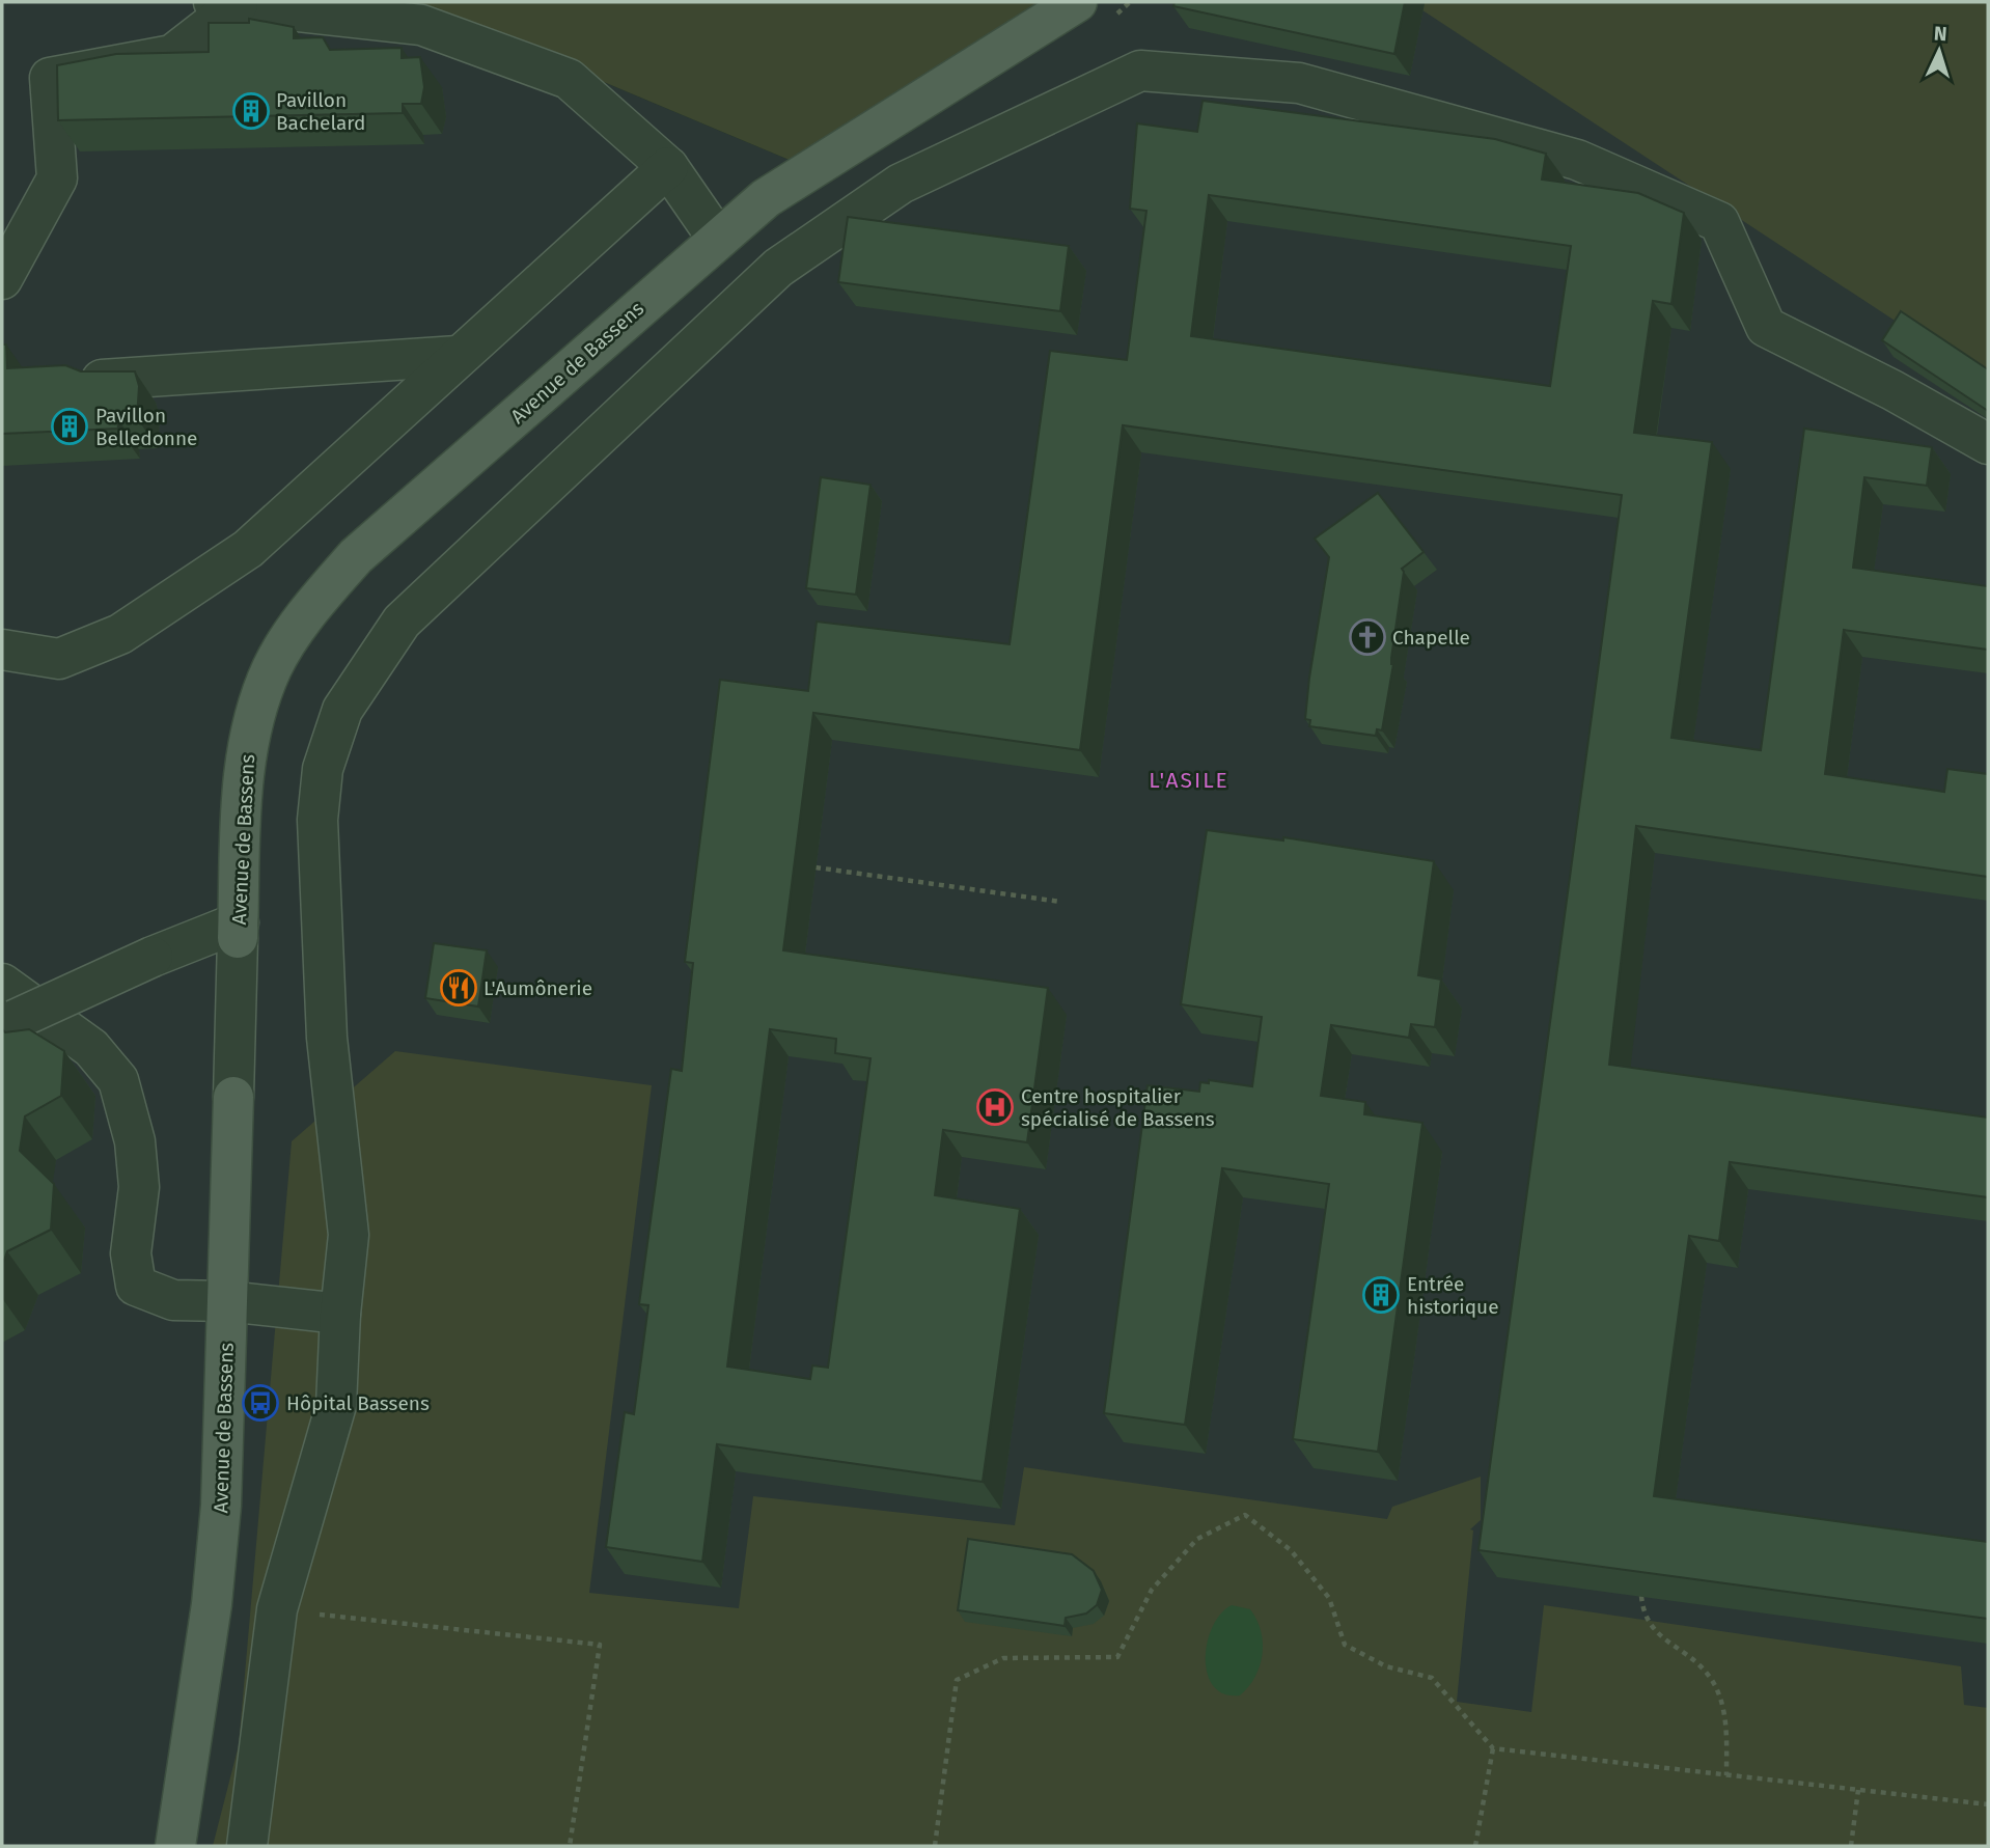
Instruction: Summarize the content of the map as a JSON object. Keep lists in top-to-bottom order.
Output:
{
  "streets": {
    "main road": ["Avenue de Bassens"]
  },
  "districts": ["L'ASILE"],
  "places": {
    "building": ["Pavillon Bachelard", "Pavillon Belledonne", "Entrée historique"],
    "church": ["Chapelle"],
    "restaurant": ["L'Aumônerie"],
    "hospital": ["Centre hospitalier spécialisé de Bassens"],
    "bus stop": ["Hôpital Bassens"]
  },
  "north": "top"
}
